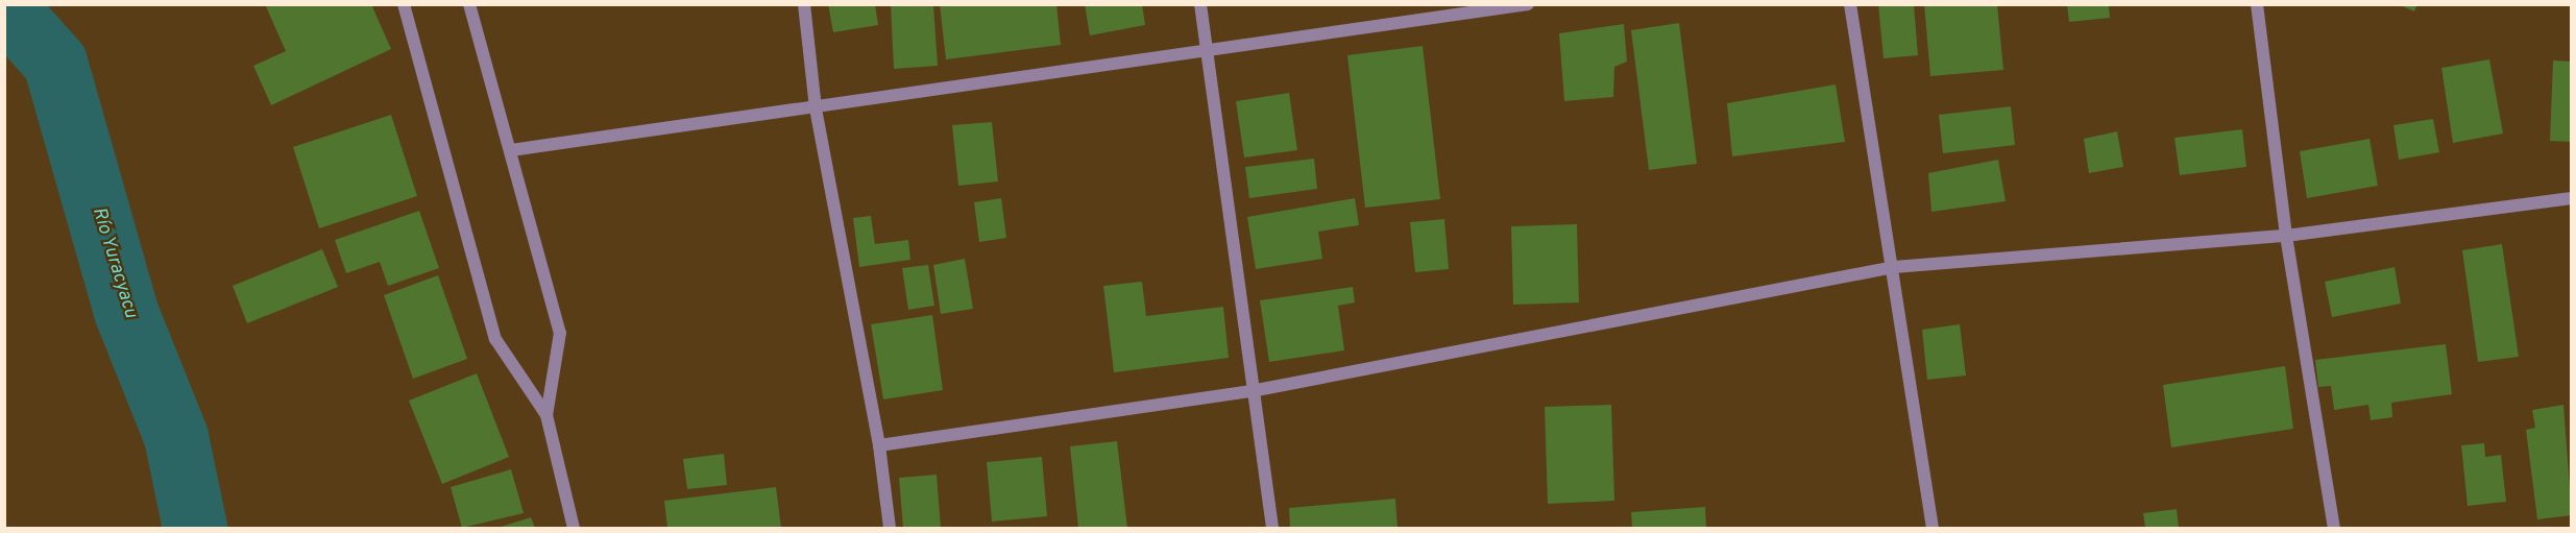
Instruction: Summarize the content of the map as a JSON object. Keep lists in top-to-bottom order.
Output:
{
  "water": ["Río Yuracyacu"]
}
